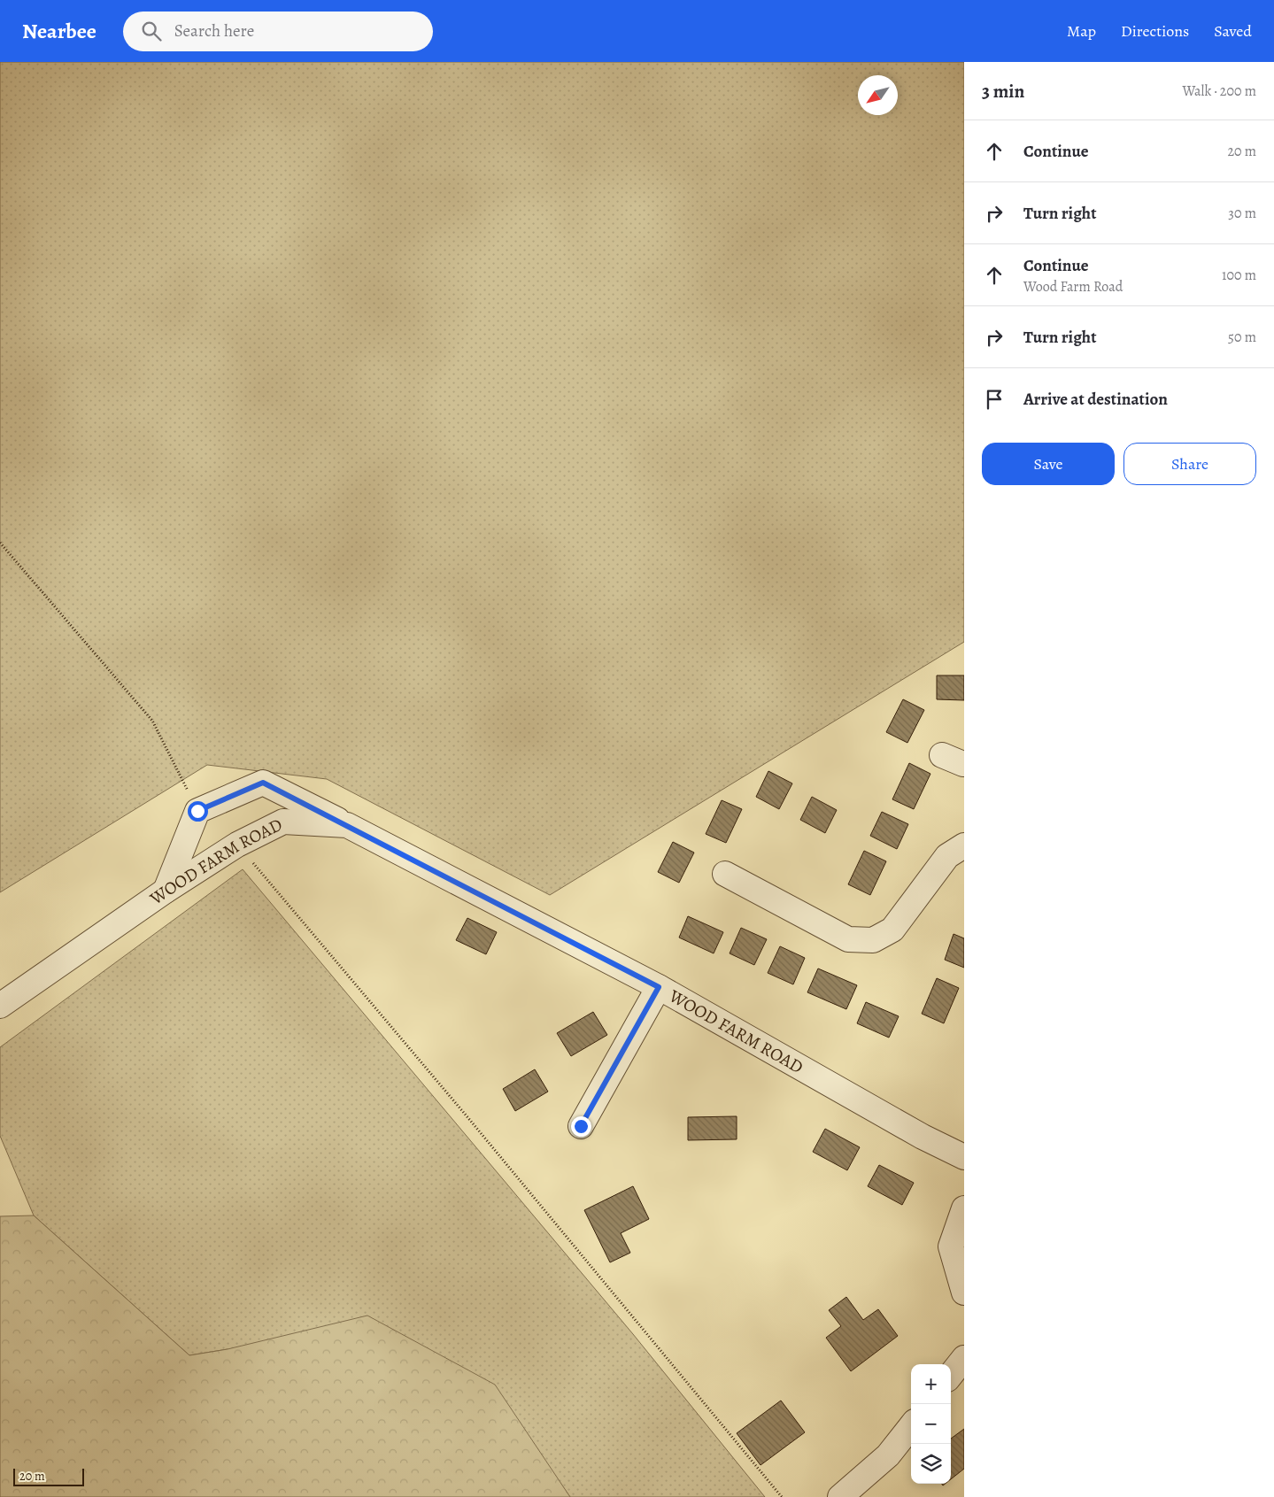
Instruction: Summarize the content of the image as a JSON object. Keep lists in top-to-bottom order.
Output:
{
  "streets": {
    "street": ["WOOD FARM ROAD"]
  },
  "scale_bar": "20 m",
  "north": "bottom left",
  "page": {
    "header": "Nearbee",
    "search": "Search here",
    "nav": ["Map", "Directions", "Saved"],
    "heading": ["3 min", "Walk · 200 m"],
    "list": [
      ["Continue", "20 m"],
      ["Turn right", "30 m"],
      ["Continue", "Wood Farm Road", "100 m"],
      ["Turn right", "50 m"],
      "Arrive at destination"
    ],
    "buttons": ["Save", "Share"],
    "map_buttons": ["+", "−"],
    "scale": "20 m"
  }
}
